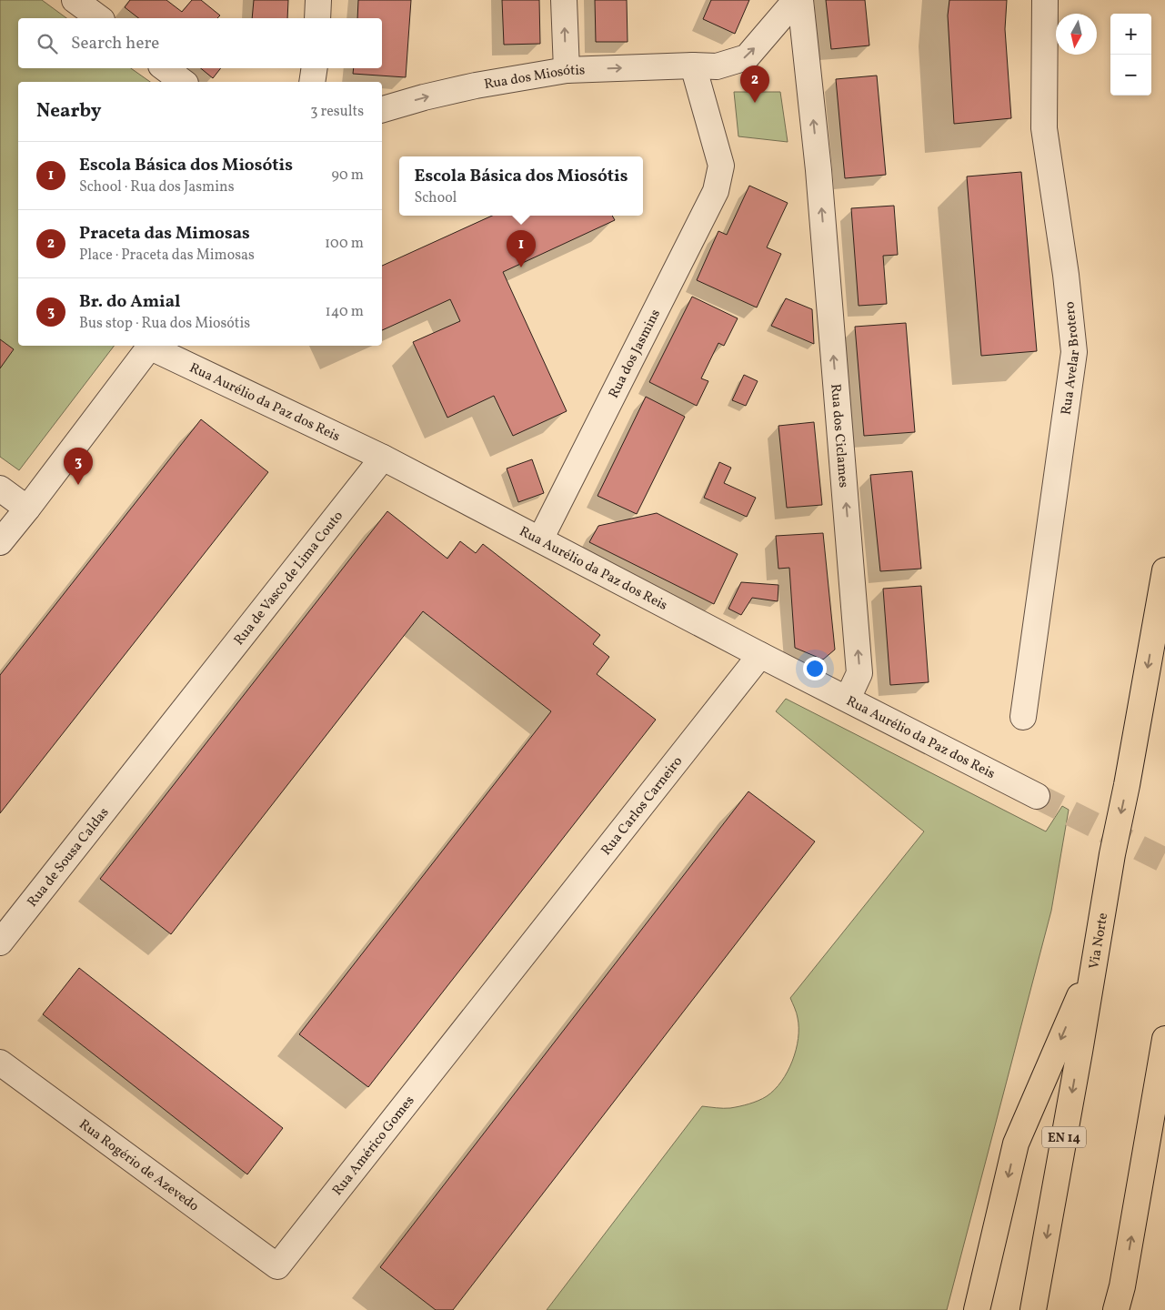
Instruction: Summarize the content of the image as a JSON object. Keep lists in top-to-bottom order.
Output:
{
  "streets": {
    "highway": ["Via Norte", "EN 14"],
    "street": [
      "Rua dos Miosótis",
      "Rua dos Jasmins",
      "Rua Avelar Brotero",
      "Rua Aurélio da Paz dos Reis",
      "Rua dos Ciclames",
      "Rua de Vasco de Lima Couto",
      "Rua Carlos Carneiro",
      "Rua de Sousa Caldas",
      "Rua Américo Gomes",
      "Rua Rogério de Azevedo"
    ]
  },
  "crossings": [
    ["Rua dos Miosótis", "Rua dos Jasmins"],
    ["Rua dos Jasmins", "Rua Aurélio da Paz dos Reis"],
    ["Rua Aurélio da Paz dos Reis", "Rua dos Ciclames"],
    ["Rua Aurélio da Paz dos Reis", "Rua de Vasco de Lima Couto"],
    ["Rua Aurélio da Paz dos Reis", "Rua Carlos Carneiro"],
    ["Rua de Vasco de Lima Couto", "Rua de Sousa Caldas"],
    ["Rua Carlos Carneiro", "Rua Américo Gomes"],
    ["Rua Américo Gomes", "Rua Rogério de Azevedo"]
  ],
  "one_way": ["Rua dos Miosótis", "Rua dos Ciclames"],
  "north": "bottom",
  "page": {
    "map_buttons": ["+", "−"],
    "search": "Search here",
    "pins": ["2", "1", "3"],
    "heading": ["Nearby", "3 results"],
    "list": [
      {
        "mark": "1",
        "name": "Escola Básica dos Miosótis",
        "note": "School · Rua dos Jasmins",
        "value": "90 m"
      },
      {
        "mark": "2",
        "name": "Praceta das Mimosas",
        "note": "Place · Praceta das Mimosas",
        "value": "100 m"
      },
      {
        "mark": "3",
        "name": "Br. do Amial",
        "note": "Bus stop · Rua dos Miosótis",
        "value": "140 m"
      }
    ],
    "popup": ["Escola Básica dos Miosótis", "School"]
  }
}
